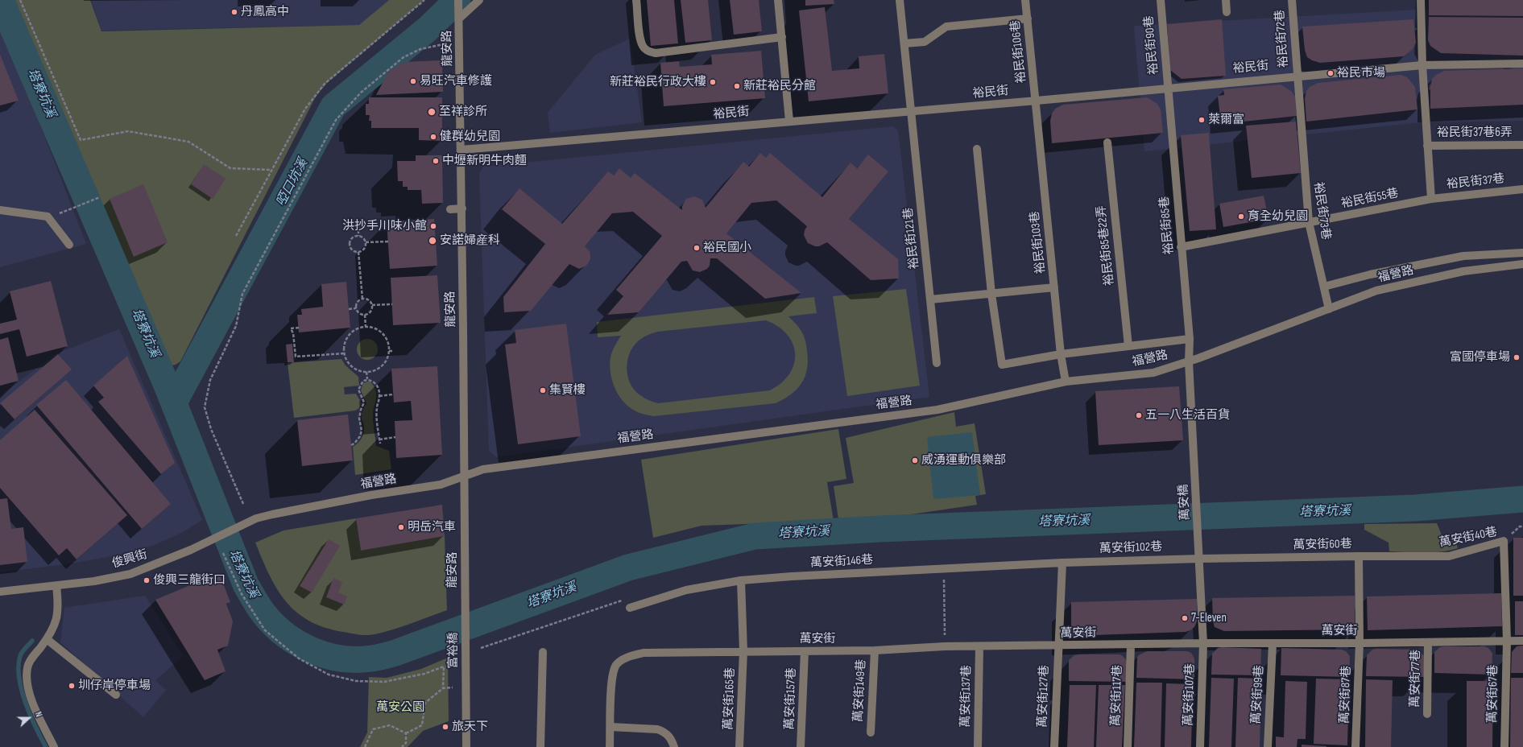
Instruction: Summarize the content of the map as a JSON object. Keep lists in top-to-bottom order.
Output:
{
  "streets": {
    "street": [
      "裕民街72巷",
      "裕民街90巷",
      "龍安路",
      "裕民街106巷",
      "裕民街",
      "裕民街37巷6弄",
      "裕民街37巷",
      "裕民街55巷",
      "裕民街73巷",
      "裕民街85巷",
      "裕民街121巷",
      "裕民街103巷",
      "裕民街85巷22弄",
      "福營路",
      "萬安橋",
      "萬安街40巷",
      "萬安街60巷",
      "萬安街102巷",
      "俊興街",
      "萬安街146巷",
      "萬安街",
      "富裕橋",
      "萬安街77巷",
      "萬安街149巷",
      "萬安街67巷",
      "萬安街107巷",
      "萬安街99巷",
      "萬安街87巷",
      "萬安街117巷",
      "萬安街137巷",
      "萬安街127巷",
      "萬安街165巷",
      "萬安街157巷"
    ]
  },
  "crossings": [
    ["裕民街72巷", "裕民街"],
    ["裕民街72巷", "裕民街73巷"],
    ["裕民街90巷", "裕民街"],
    ["裕民街90巷", "裕民街85巷"],
    ["龍安路", "裕民街"],
    ["龍安路", "福營路"],
    ["龍安路", "富裕橋"],
    ["裕民街106巷", "裕民街"],
    ["裕民街106巷", "裕民街103巷"],
    ["裕民街", "裕民街73巷"],
    ["裕民街", "裕民街85巷"],
    ["裕民街", "裕民街121巷"],
    ["裕民街", "裕民街103巷"],
    ["裕民街37巷", "裕民街55巷"],
    ["裕民街55巷", "裕民街73巷"],
    ["裕民街55巷", "裕民街85巷"],
    ["裕民街73巷", "福營路"],
    ["裕民街85巷", "福營路"],
    ["裕民街85巷", "萬安橋"],
    ["裕民街103巷", "福營路"],
    ["福營路", "萬安橋"],
    ["福營路", "俊興街"],
    ["萬安橋", "萬安街60巷"],
    ["萬安橋", "萬安街102巷"],
    ["萬安橋", "萬安街"],
    ["萬安橋", "萬安街107巷"],
    ["萬安街40巷", "萬安街60巷"],
    ["萬安街40巷", "萬安街"],
    ["萬安街40巷", "萬安街67巷"],
    ["萬安街60巷", "萬安街102巷"],
    ["萬安街60巷", "萬安街"],
    ["萬安街60巷", "萬安街87巷"],
    ["萬安街102巷", "萬安街146巷"],
    ["萬安街", "萬安街77巷"],
    ["萬安街", "萬安街149巷"],
    ["萬安街", "萬安街67巷"],
    ["萬安街", "萬安街107巷"],
    ["萬安街", "萬安街99巷"],
    ["萬安街", "萬安街87巷"],
    ["萬安街", "萬安街117巷"],
    ["萬安街", "萬安街137巷"],
    ["萬安街", "萬安街127巷"],
    ["萬安街", "萬安街165巷"],
    ["萬安街", "萬安街157巷"]
  ],
  "water": ["塔寮坑溪", "啞口坑溪"],
  "parks": ["萬安公園"],
  "places": [
    "丹鳳高中",
    "裕民市場",
    "易旺汽車修護",
    "新莊裕民行政大樓",
    "新莊裕民分館",
    "至祥診所",
    "萊爾富",
    "健群幼兒園",
    "中壢新明牛肉麵",
    "育全幼兒園",
    "洪抄手川味小館",
    "安諾婦産科",
    "裕民國小",
    "富國停車場",
    "集賢樓",
    "五一八生活百貨",
    "威湧運動俱樂部",
    "明岳汽車",
    "俊興三龍街口",
    "7-Eleven",
    "圳仔岸停車場",
    "旅天下"
  ],
  "north": "right"
}
